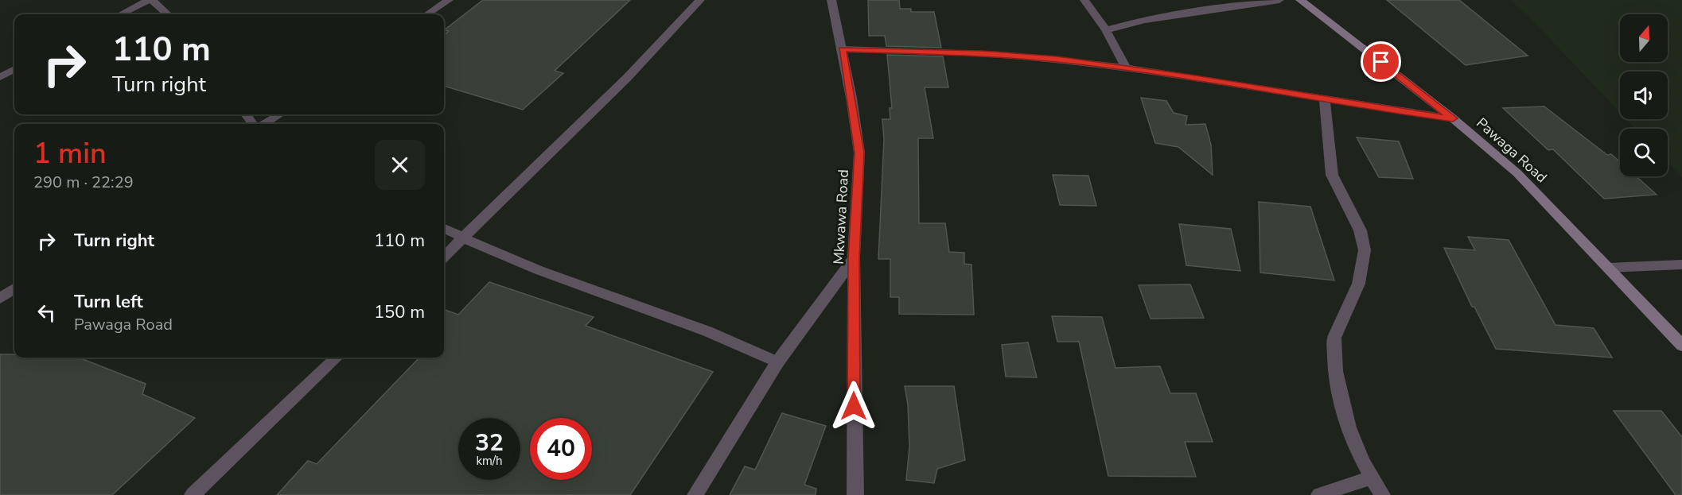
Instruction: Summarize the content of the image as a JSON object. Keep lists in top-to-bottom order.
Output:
{
  "streets": {
    "main road": ["Pawaga Road"],
    "street": ["Mkwawa Road"]
  },
  "north": "top",
  "page": {
    "turn": ["110 m", "Turn right"],
    "heading": ["1 min", "290 m · 22:29"],
    "list": [
      {
        "name": "Turn right",
        "value": "110 m"
      },
      {
        "name": "Turn left",
        "note": "Pawaga Road",
        "value": "150 m"
      }
    ],
    "speed": "32 km/h",
    "limit": "40"
  }
}
